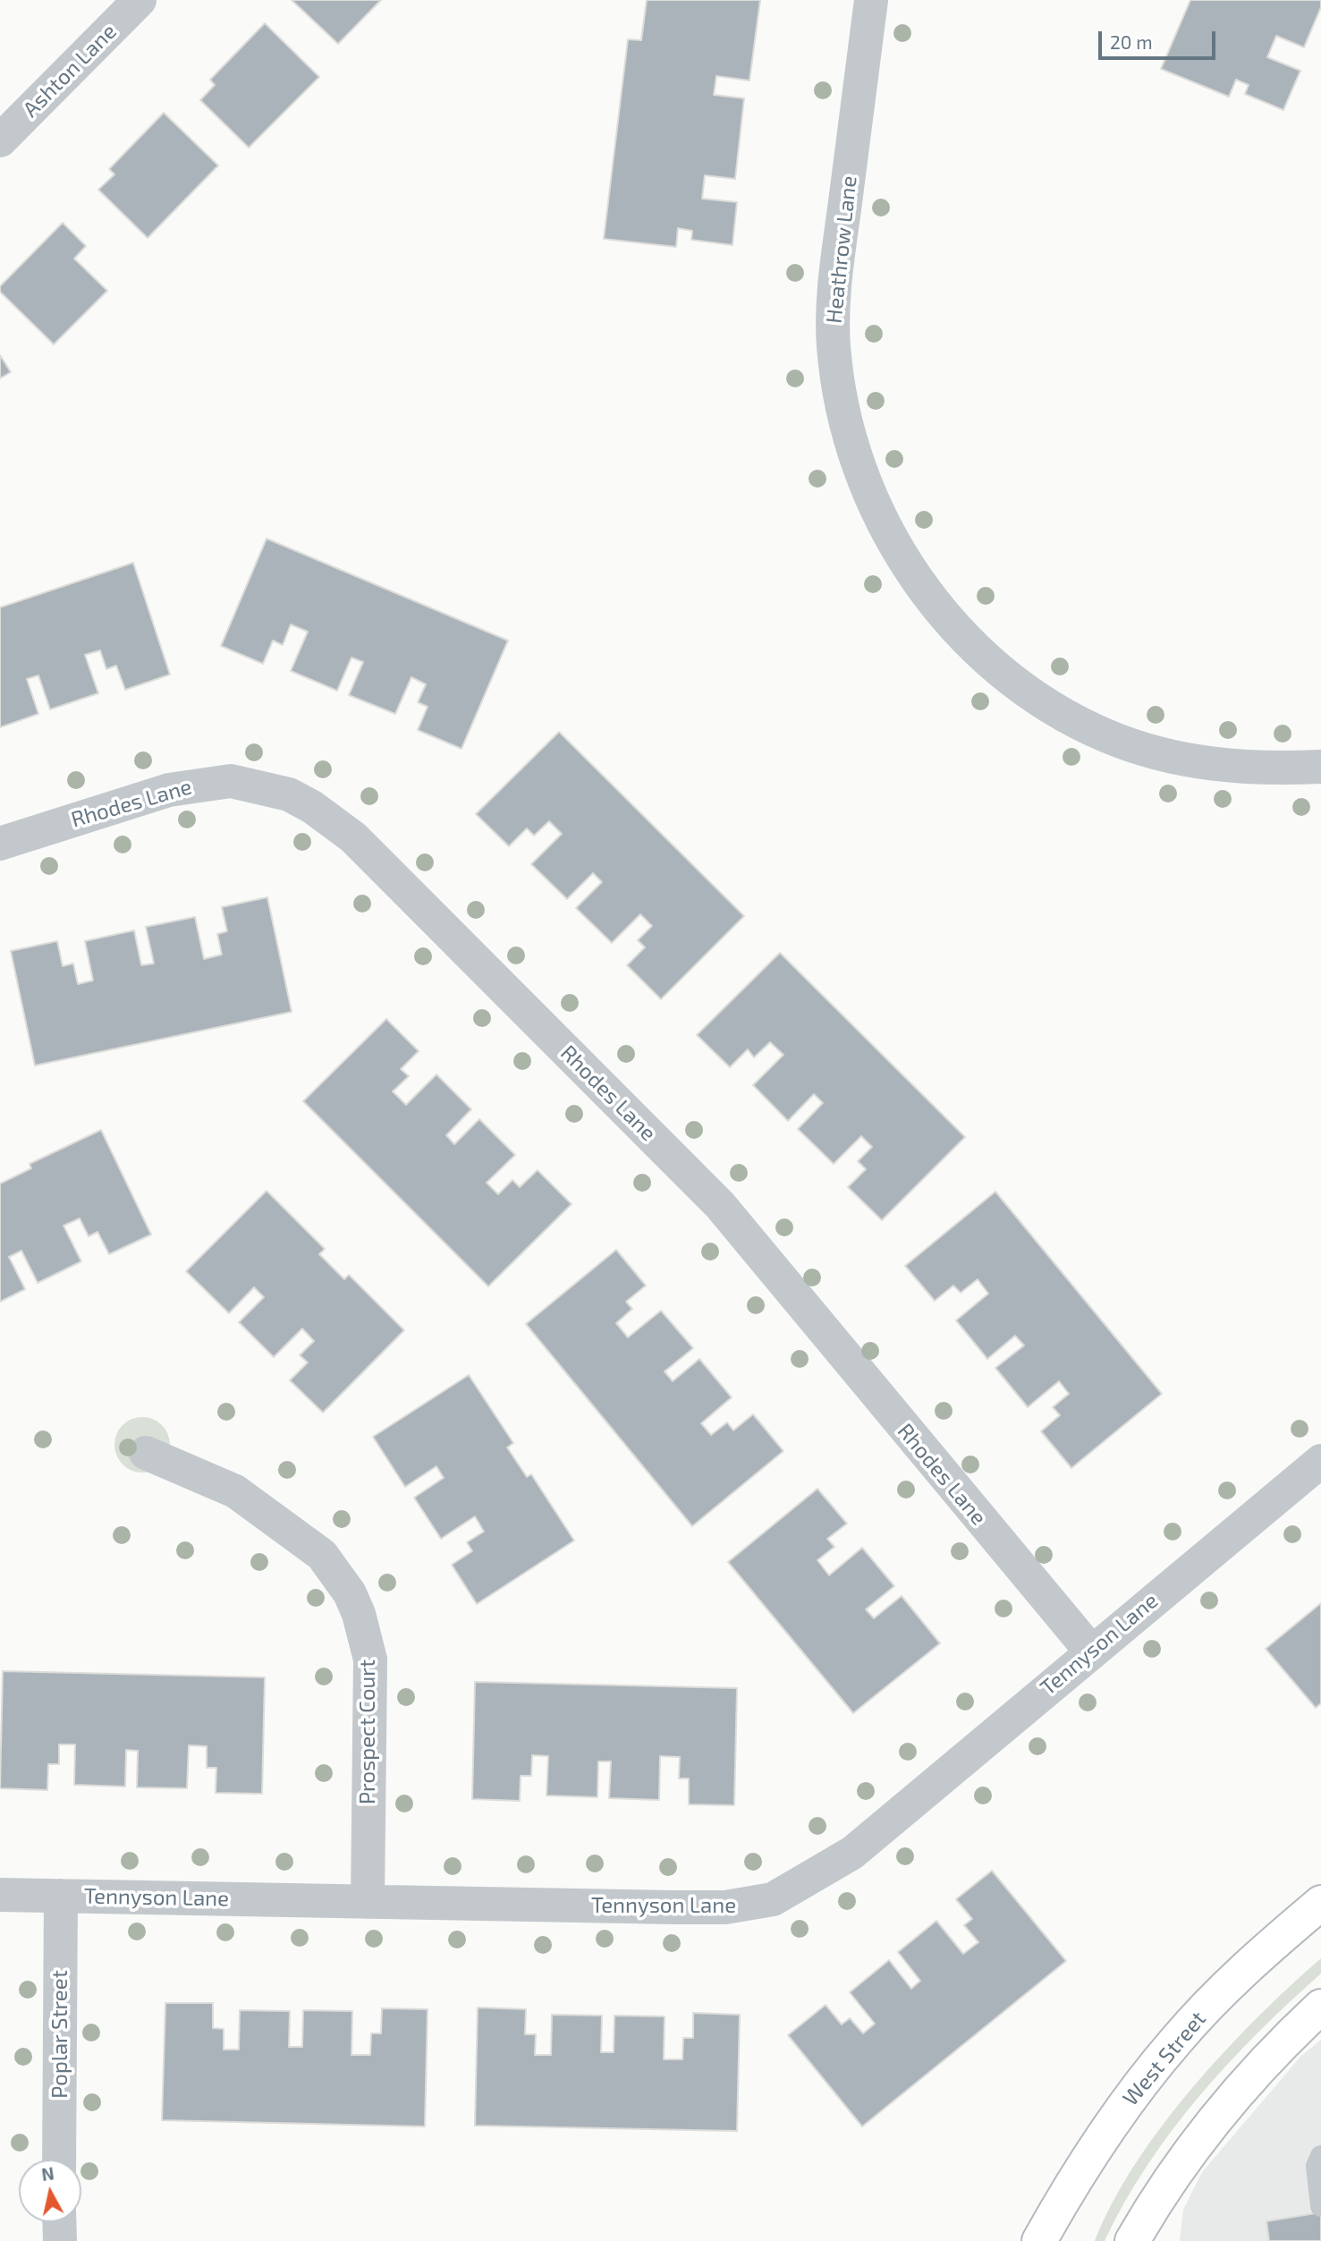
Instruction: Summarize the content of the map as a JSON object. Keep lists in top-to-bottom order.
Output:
{
  "streets": {
    "street": [
      "Ashton Lane",
      "Heathrow Lane",
      "Rhodes Lane",
      "Tennyson Lane",
      "Prospect Court",
      "Poplar Street",
      "West Street"
    ]
  },
  "crossings": [
    ["Rhodes Lane", "Tennyson Lane"],
    ["Tennyson Lane", "Prospect Court"],
    ["Tennyson Lane", "Poplar Street"]
  ],
  "scale_bar": "20 m",
  "north": "top"
}
